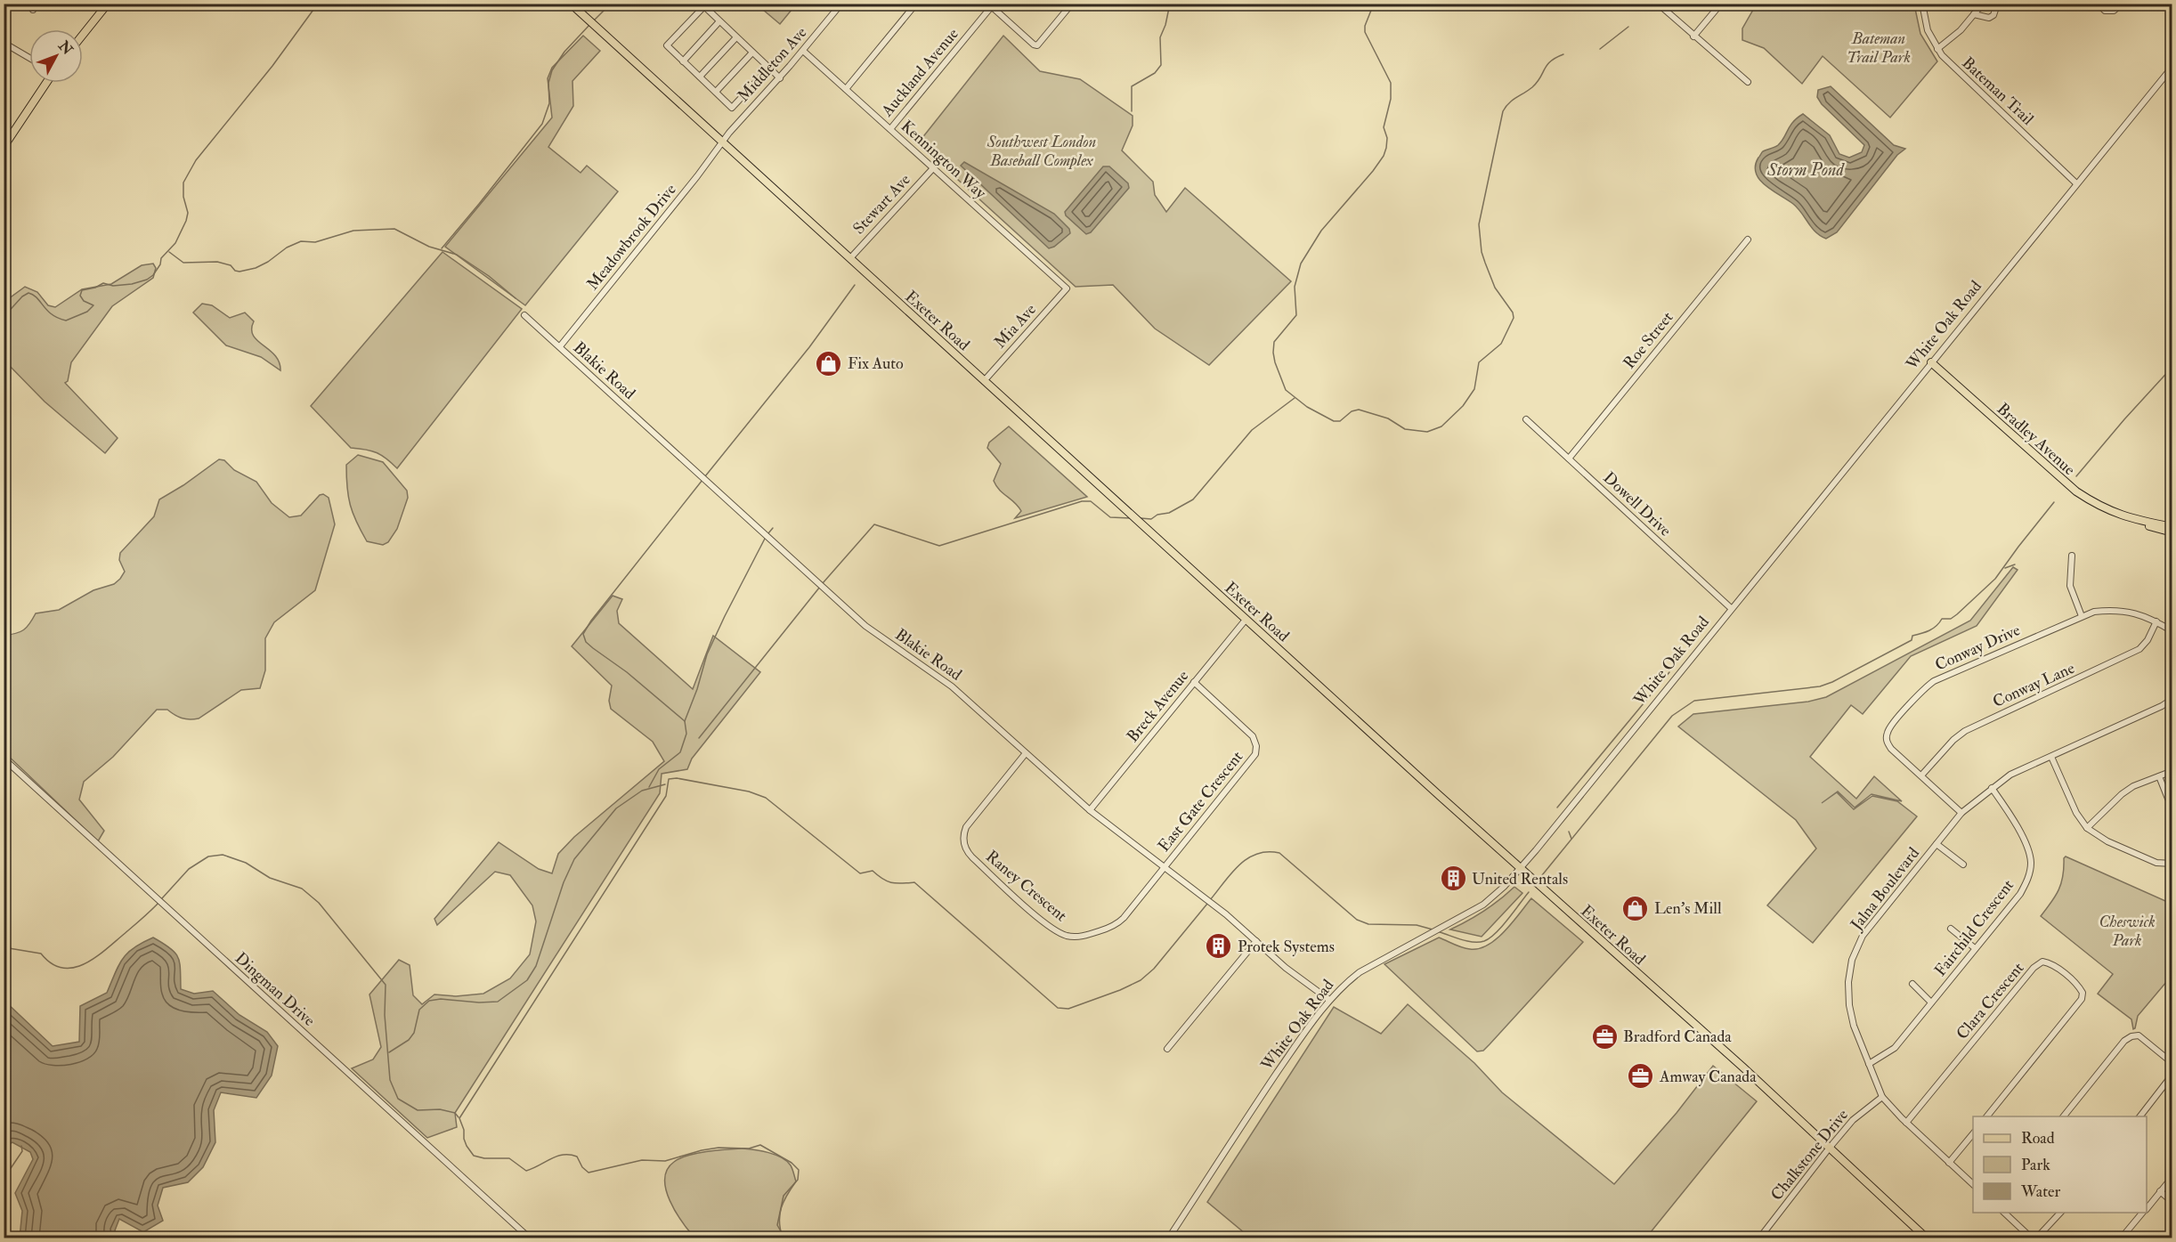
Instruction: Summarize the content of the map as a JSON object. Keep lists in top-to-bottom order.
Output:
{
  "streets": {
    "main road": ["Exeter Road", "Bradley Avenue"],
    "street": [
      "Middleton Ave",
      "Auckland Avenue",
      "Bateman Trail",
      "Kennington Way",
      "Stewart Ave",
      "Meadowbrook Drive",
      "White Oak Road",
      "Mia Ave",
      "Roe Street",
      "Blakie Road",
      "Dowell Drive",
      "Conway Drive",
      "Conway Lane",
      "Breck Avenue",
      "East Gate Crescent",
      "Raney Crescent",
      "Jalna Boulevard",
      "Fairchild Crescent",
      "Dingman Drive",
      "Clara Crescent",
      "Chalkstone Drive"
    ]
  },
  "crossings": [
    ["Middleton Ave", "Kennington Way"],
    ["Middleton Ave", "Meadowbrook Drive"],
    ["Middleton Ave", "Exeter Road"],
    ["Auckland Avenue", "Kennington Way"],
    ["Bateman Trail", "White Oak Road"],
    ["Kennington Way", "Stewart Ave"],
    ["Kennington Way", "Mia Ave"],
    ["Stewart Ave", "Exeter Road"],
    ["Meadowbrook Drive", "Exeter Road"],
    ["Meadowbrook Drive", "Blakie Road"],
    ["Exeter Road", "White Oak Road"],
    ["Exeter Road", "Mia Ave"],
    ["Exeter Road", "Breck Avenue"],
    ["Exeter Road", "Chalkstone Drive"],
    ["White Oak Road", "Blakie Road"],
    ["White Oak Road", "Bradley Avenue"],
    ["White Oak Road", "Dowell Drive"],
    ["Roe Street", "Dowell Drive"],
    ["Blakie Road", "Breck Avenue"],
    ["Blakie Road", "East Gate Crescent"],
    ["Blakie Road", "Raney Crescent"],
    ["Conway Drive", "Conway Lane"],
    ["Conway Drive", "Jalna Boulevard"],
    ["Breck Avenue", "East Gate Crescent"],
    ["East Gate Crescent", "Raney Crescent"],
    ["Jalna Boulevard", "Fairchild Crescent"],
    ["Jalna Boulevard", "Clara Crescent"],
    ["Jalna Boulevard", "Chalkstone Drive"]
  ],
  "water": ["Storm Pond"],
  "parks": ["Bateman Trail Park", "Southwest London Baseball Complex", "Cheswick Park"],
  "places": {
    "shop": ["Fix Auto", "Len's Mill"],
    "building": ["United Rentals", "Protek Systems"],
    "office": ["Bradford Canada", "Amway Canada"]
  },
  "legend": ["Road", "Park", "Water"],
  "north": "top right"
}
